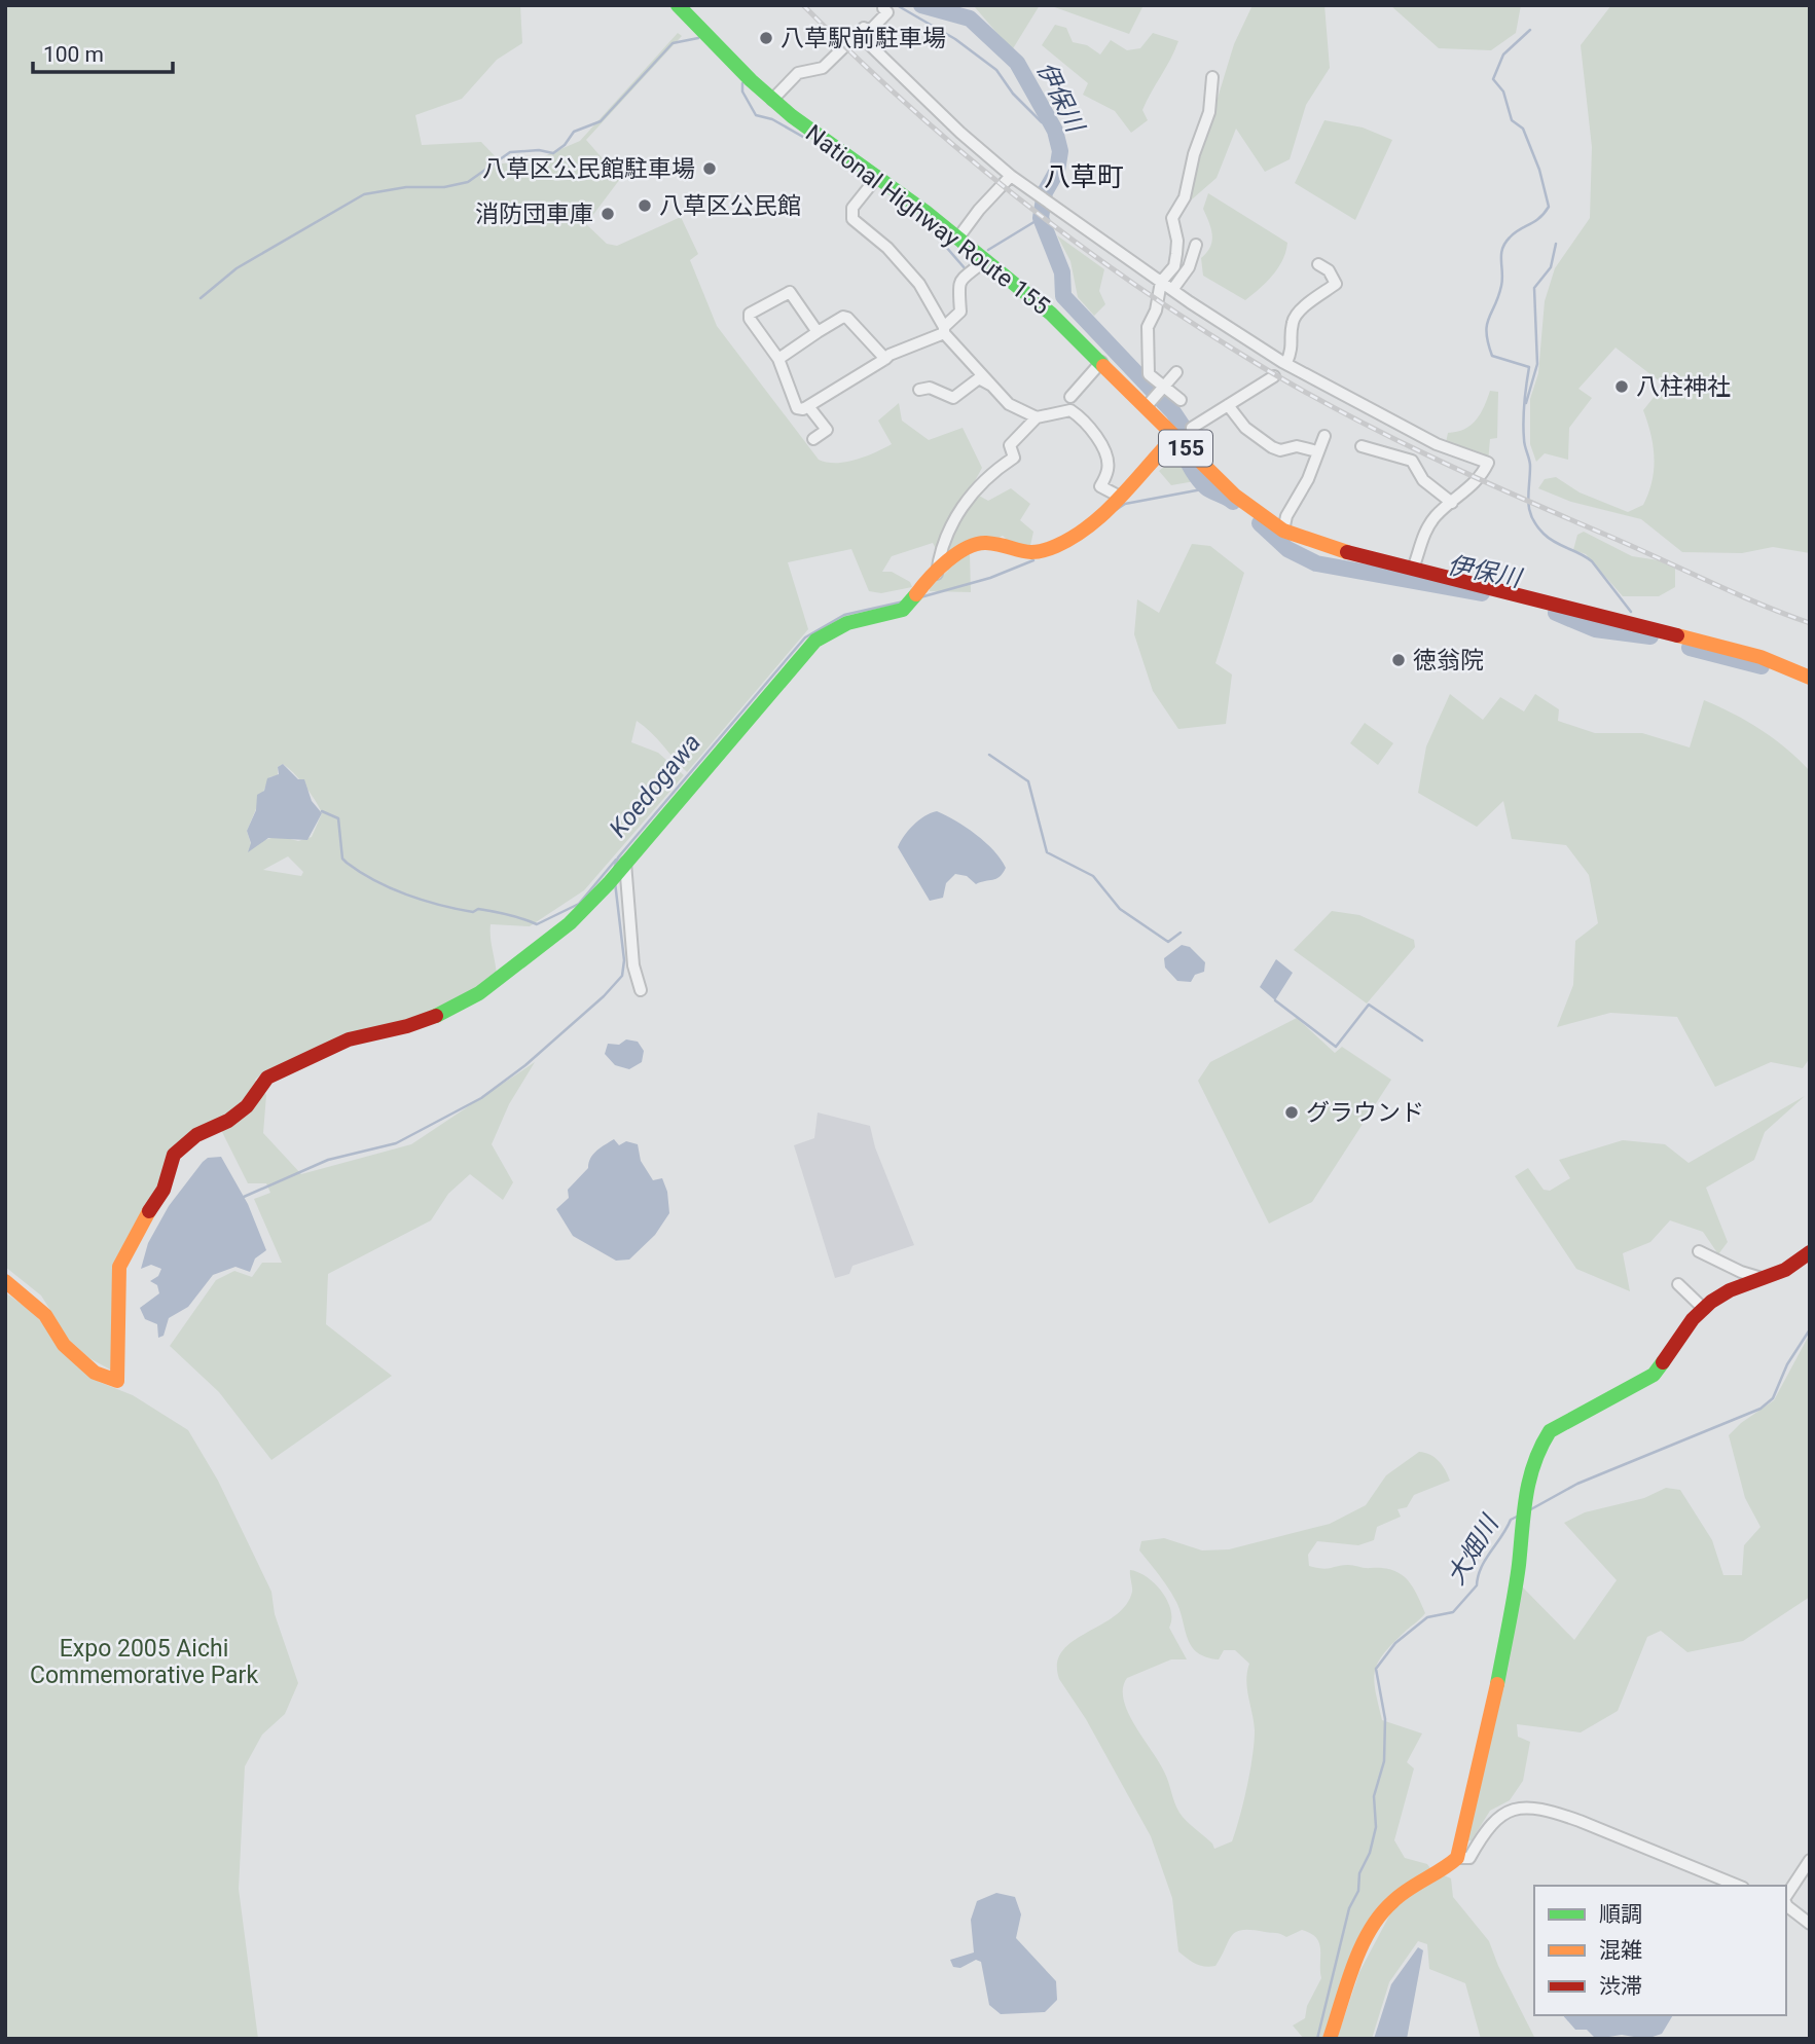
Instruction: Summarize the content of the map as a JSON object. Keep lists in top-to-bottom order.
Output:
{
  "streets": {
    "main road": ["National Highway Route 155", "155"]
  },
  "districts": ["八草町"],
  "water": ["伊保川", "Koedogawa", "大畑川"],
  "parks": ["Expo 2005 Aichi Commemorative Park"],
  "places": [
    "八草駅前駐車場",
    "八草区公民館駐車場",
    "八草区公民館",
    "消防団車庫",
    "八柱神社",
    "徳翁院",
    "グラウンド"
  ],
  "legend": ["順調", "混雑", "渋滞"],
  "scale_bar": "100 m"
}
